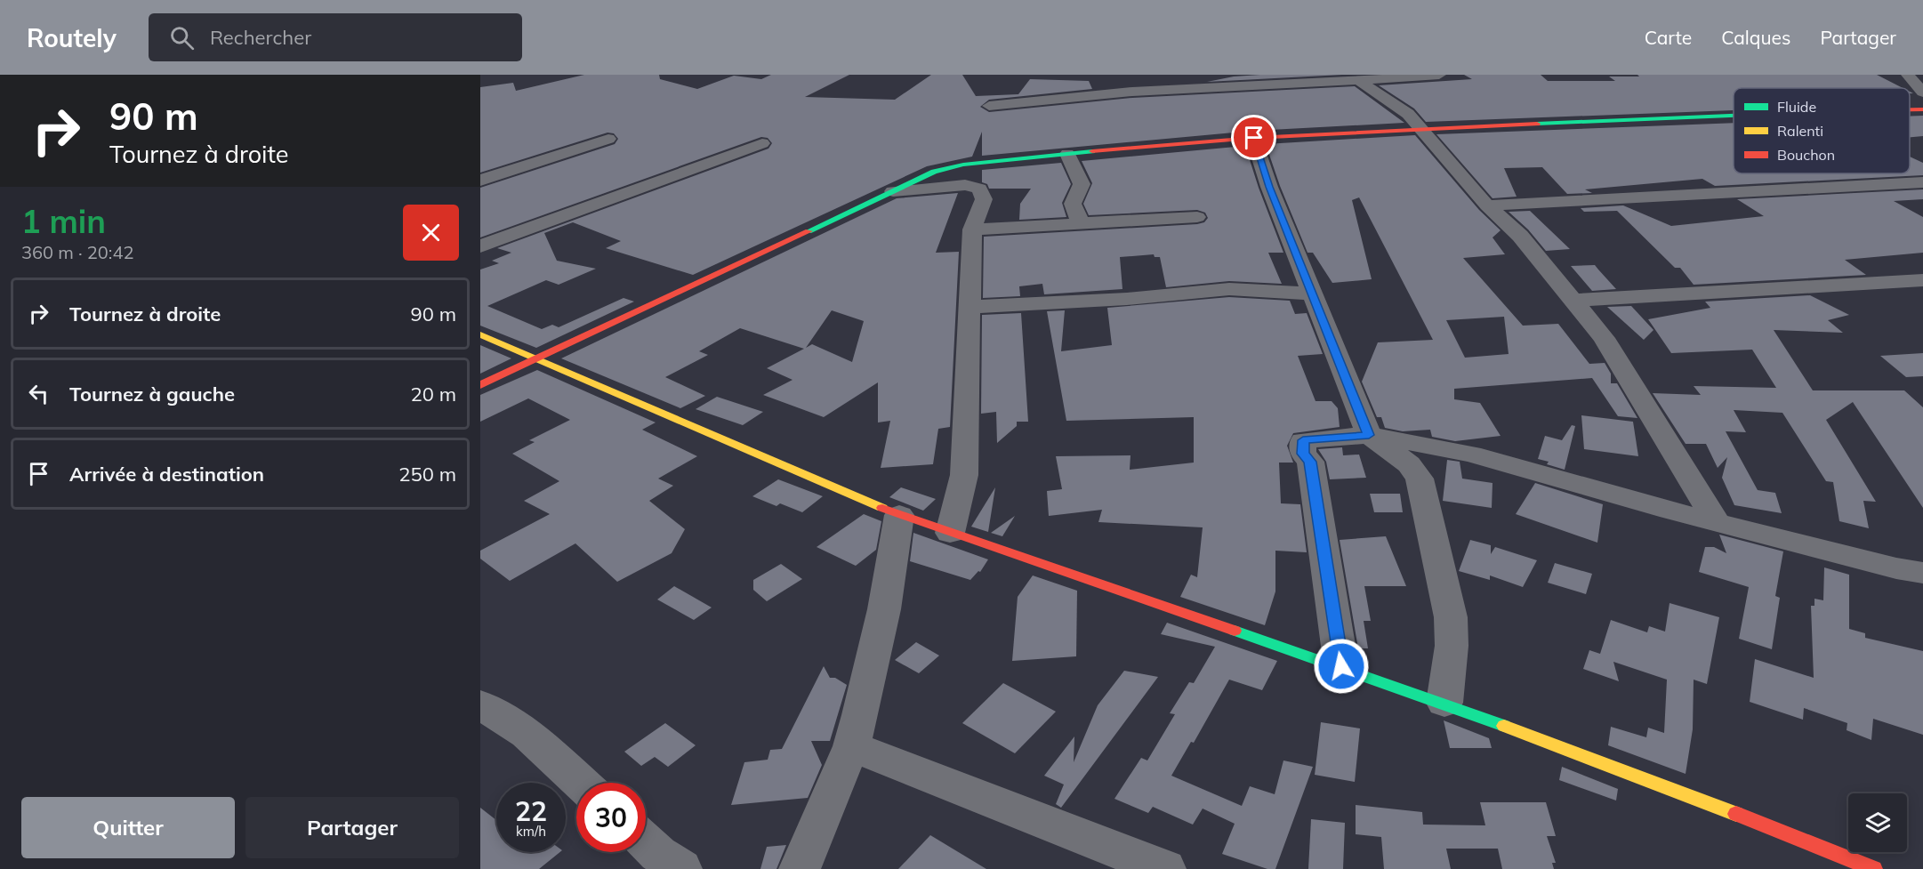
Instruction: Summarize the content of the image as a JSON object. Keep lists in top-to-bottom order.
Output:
{
  "legend": ["Fluide", "Ralenti", "Bouchon"],
  "page": {
    "header": "Routely",
    "search": "Rechercher",
    "nav": ["Carte", "Calques", "Partager"],
    "turn": ["90 m", "Tournez à droite"],
    "heading": ["1 min", "360 m · 20:42"],
    "list": [
      {
        "name": "Tournez à droite",
        "value": "90 m"
      },
      {
        "name": "Tournez à gauche",
        "value": "20 m"
      },
      {
        "name": "Arrivée à destination",
        "value": "250 m"
      }
    ],
    "speed": "22 km/h",
    "limit": "30",
    "buttons": ["Quitter", "Partager"]
  }
}
